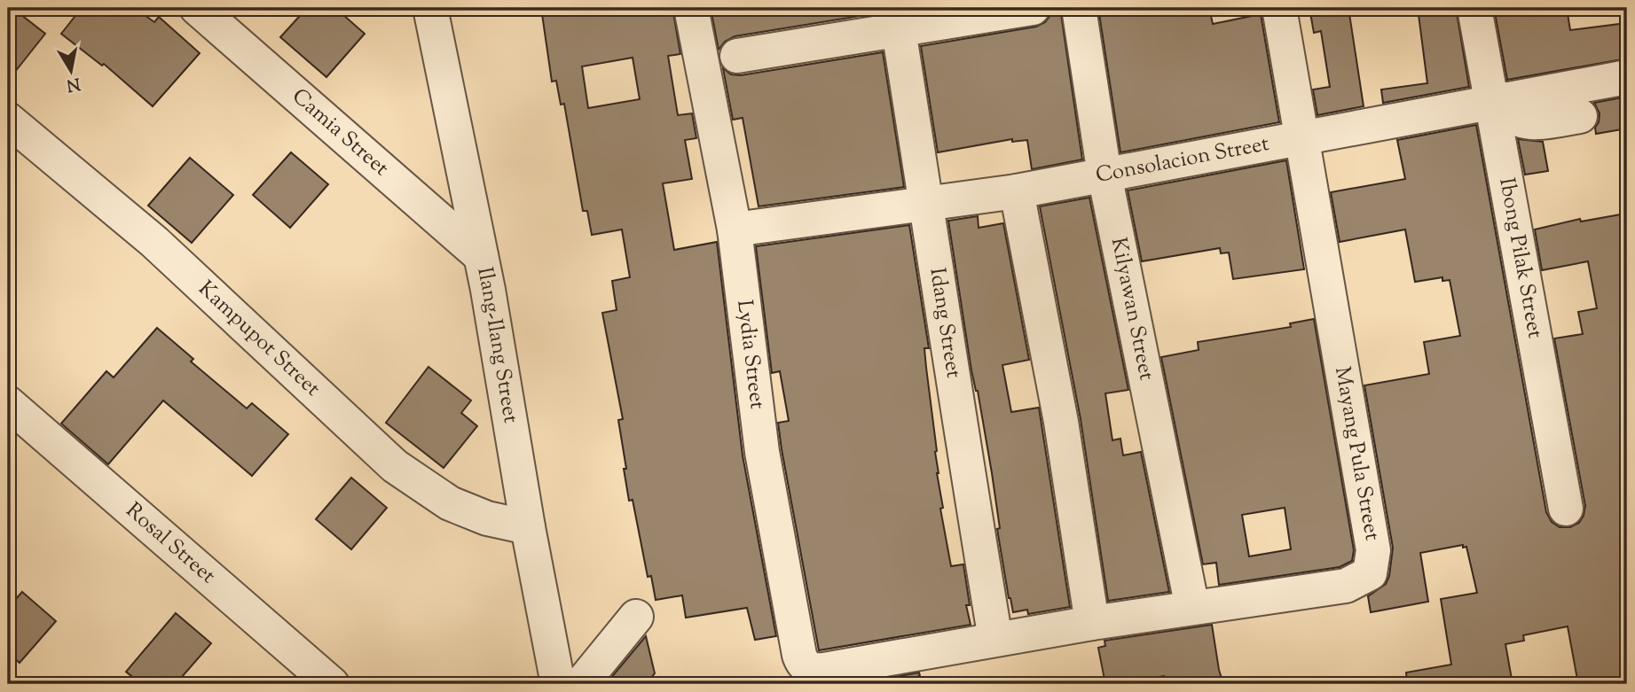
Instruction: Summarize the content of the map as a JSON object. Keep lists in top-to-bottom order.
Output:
{
  "streets": {
    "street": [
      "Camia Street",
      "Consolacion Street",
      "Ibong Pilak Street",
      "Kilyawan Street",
      "Idang Street",
      "Kampupot Street",
      "Ilang-Ilang Street",
      "Lydia Street",
      "Mayang Pula Street",
      "Rosal Street"
    ]
  },
  "crossings": [
    ["Camia Street", "Ilang-Ilang Street"],
    ["Consolacion Street", "Ibong Pilak Street"],
    ["Consolacion Street", "Kilyawan Street"],
    ["Consolacion Street", "Idang Street"],
    ["Consolacion Street", "Lydia Street"],
    ["Consolacion Street", "Mayang Pula Street"],
    ["Kilyawan Street", "Mayang Pula Street"],
    ["Idang Street", "Mayang Pula Street"],
    ["Kampupot Street", "Ilang-Ilang Street"],
    ["Lydia Street", "Mayang Pula Street"]
  ],
  "north": "bottom"
}
